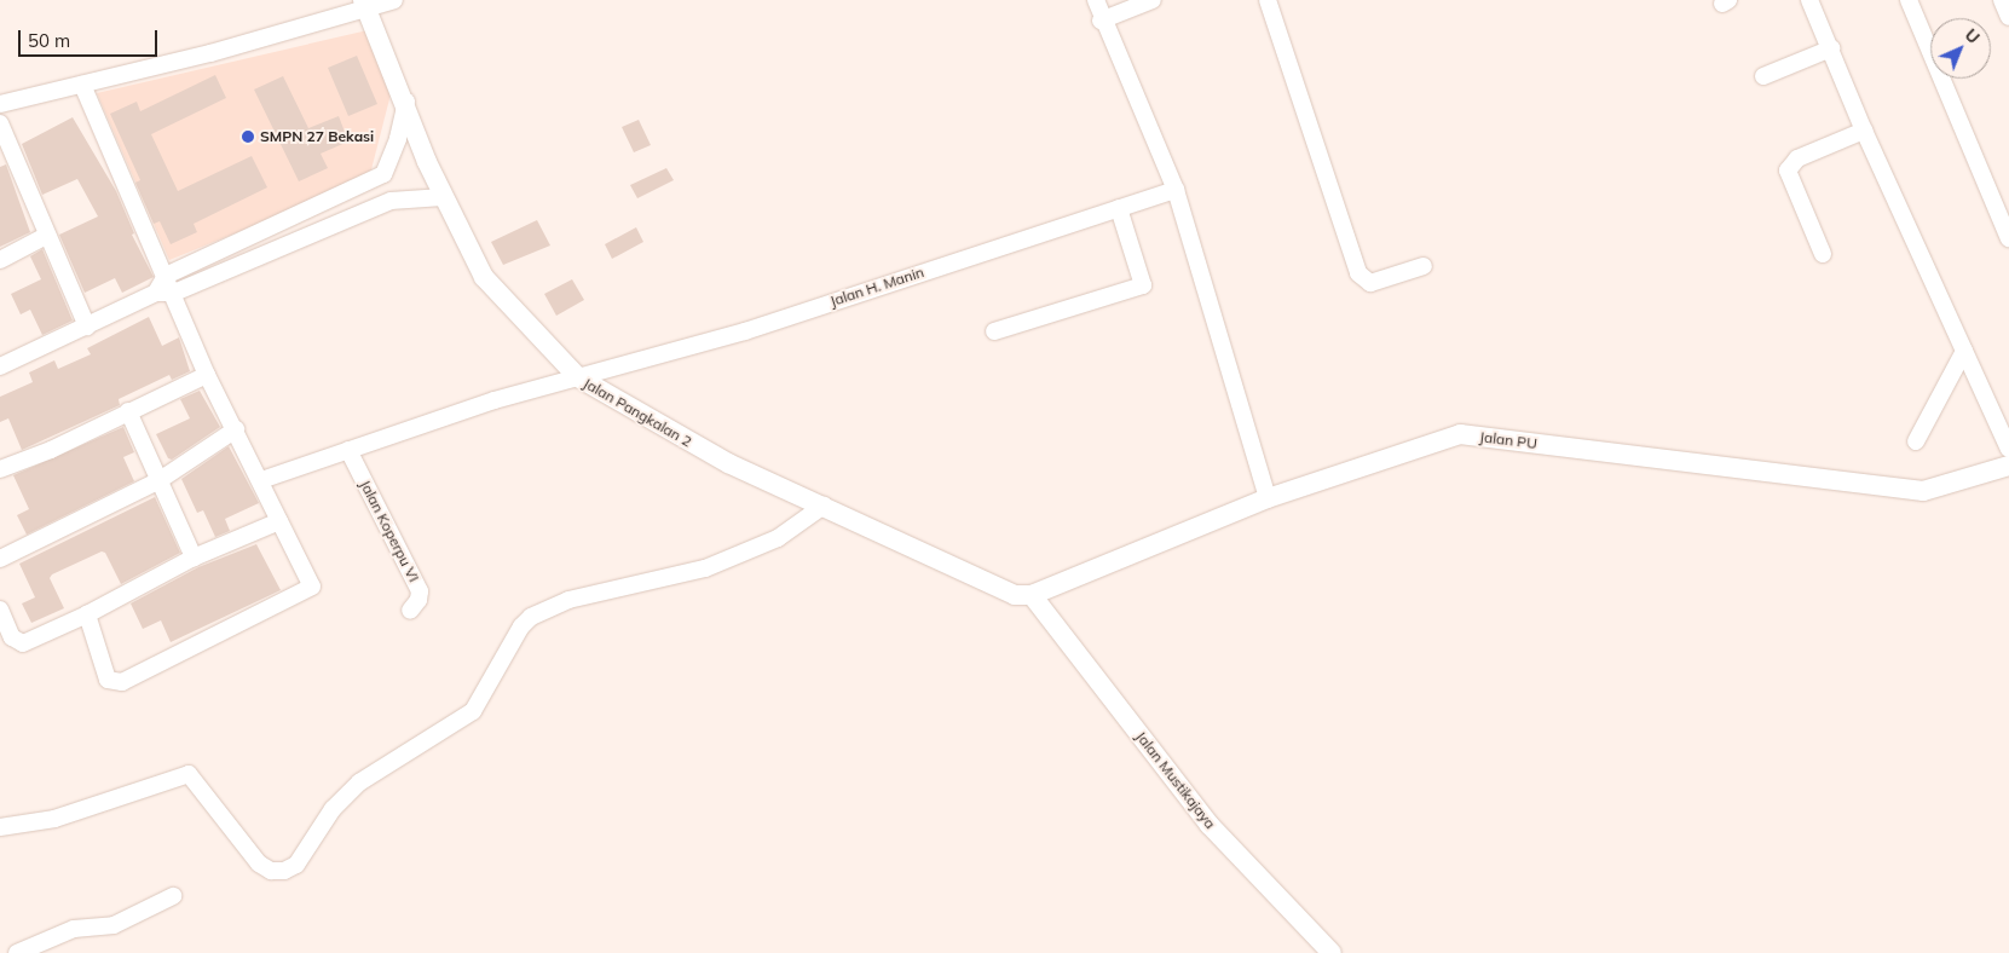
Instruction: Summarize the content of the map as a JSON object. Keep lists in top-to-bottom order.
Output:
{
  "streets": {
    "street": [
      "Jalan H. Manin",
      "Jalan Pangkalan 2",
      "Jalan PU",
      "Jalan Koperpu VI",
      "Jalan Mustikajaya"
    ]
  },
  "crossings": [
    ["Jalan H. Manin", "Jalan Pangkalan 2"],
    ["Jalan H. Manin", "Jalan Koperpu VI"],
    ["Jalan Pangkalan 2", "Jalan PU"],
    ["Jalan Pangkalan 2", "Jalan Mustikajaya"],
    ["Jalan PU", "Jalan Mustikajaya"]
  ],
  "places": ["SMPN 27 Bekasi"],
  "scale_bar": "50 m",
  "north": "top right"
}
